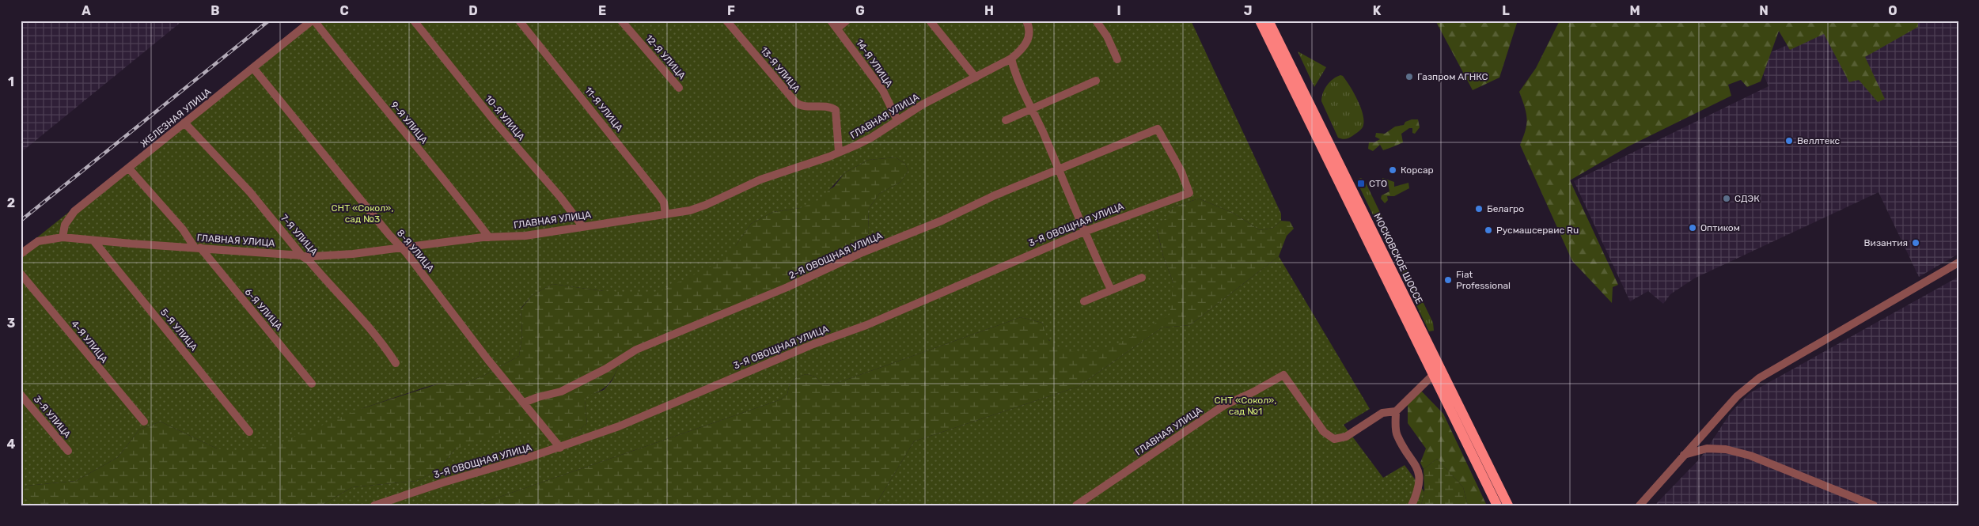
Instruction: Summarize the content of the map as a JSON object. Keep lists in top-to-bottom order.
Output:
{
  "streets": {
    "main road": ["МОСКОВСКОЕ ШОССЕ"],
    "street": [
      "12-Я УЛИЦА",
      "14-Я УЛИЦА",
      "13-Я УЛИЦА",
      "11-Я УЛИЦА",
      "ГЛАВНАЯ УЛИЦА",
      "ЖЕЛЕЗНАЯ УЛИЦА",
      "10-Я УЛИЦА",
      "9-Я УЛИЦА",
      "3-Я ОВОЩНАЯ УЛИЦА",
      "7-Я УЛИЦА",
      "8-Я УЛИЦА",
      "2-Я ОВОЩНАЯ УЛИЦА",
      "6-Я УЛИЦА",
      "5-Я УЛИЦА",
      "4-Я УЛИЦА",
      "3-Я УЛИЦА"
    ]
  },
  "crossings": [
    ["14-Я УЛИЦА", "ГЛАВНАЯ УЛИЦА"],
    ["13-Я УЛИЦА", "ГЛАВНАЯ УЛИЦА"],
    ["11-Я УЛИЦА", "ГЛАВНАЯ УЛИЦА"],
    ["ГЛАВНАЯ УЛИЦА", "ЖЕЛЕЗНАЯ УЛИЦА"],
    ["ГЛАВНАЯ УЛИЦА", "10-Я УЛИЦА"],
    ["ГЛАВНАЯ УЛИЦА", "9-Я УЛИЦА"],
    ["ГЛАВНАЯ УЛИЦА", "7-Я УЛИЦА"],
    ["ГЛАВНАЯ УЛИЦА", "8-Я УЛИЦА"],
    ["ГЛАВНАЯ УЛИЦА", "МОСКОВСКОЕ ШОССЕ"],
    ["ГЛАВНАЯ УЛИЦА", "6-Я УЛИЦА"],
    ["ГЛАВНАЯ УЛИЦА", "5-Я УЛИЦА"],
    ["ЖЕЛЕЗНАЯ УЛИЦА", "9-Я УЛИЦА"],
    ["ЖЕЛЕЗНАЯ УЛИЦА", "7-Я УЛИЦА"],
    ["ЖЕЛЕЗНАЯ УЛИЦА", "8-Я УЛИЦА"],
    ["ЖЕЛЕЗНАЯ УЛИЦА", "6-Я УЛИЦА"],
    ["3-Я ОВОЩНАЯ УЛИЦА", "8-Я УЛИЦА"],
    ["3-Я ОВОЩНАЯ УЛИЦА", "2-Я ОВОЩНАЯ УЛИЦА"],
    ["8-Я УЛИЦА", "2-Я ОВОЩНАЯ УЛИЦА"]
  ],
  "parks": ["СНТ «Сокол», сад №3", "СНТ «Сокол», сад №1"],
  "places": {
    "other": [
      "Газпром АГНКС",
      "Веллтекс",
      "Корсар",
      "СДЭК",
      "Белагро",
      "Оптиком",
      "Русмашсервис Ru",
      "Византия",
      "Fiat Professional"
    ],
    "transit": ["СТО"]
  },
  "grid": {
    "columns": [
      "A",
      "B",
      "C",
      "D",
      "E",
      "F",
      "G",
      "H",
      "I",
      "J",
      "K",
      "L",
      "M",
      "N",
      "O"
    ],
    "rows": [
      "1",
      "2",
      "3",
      "4"
    ]
  }
}
